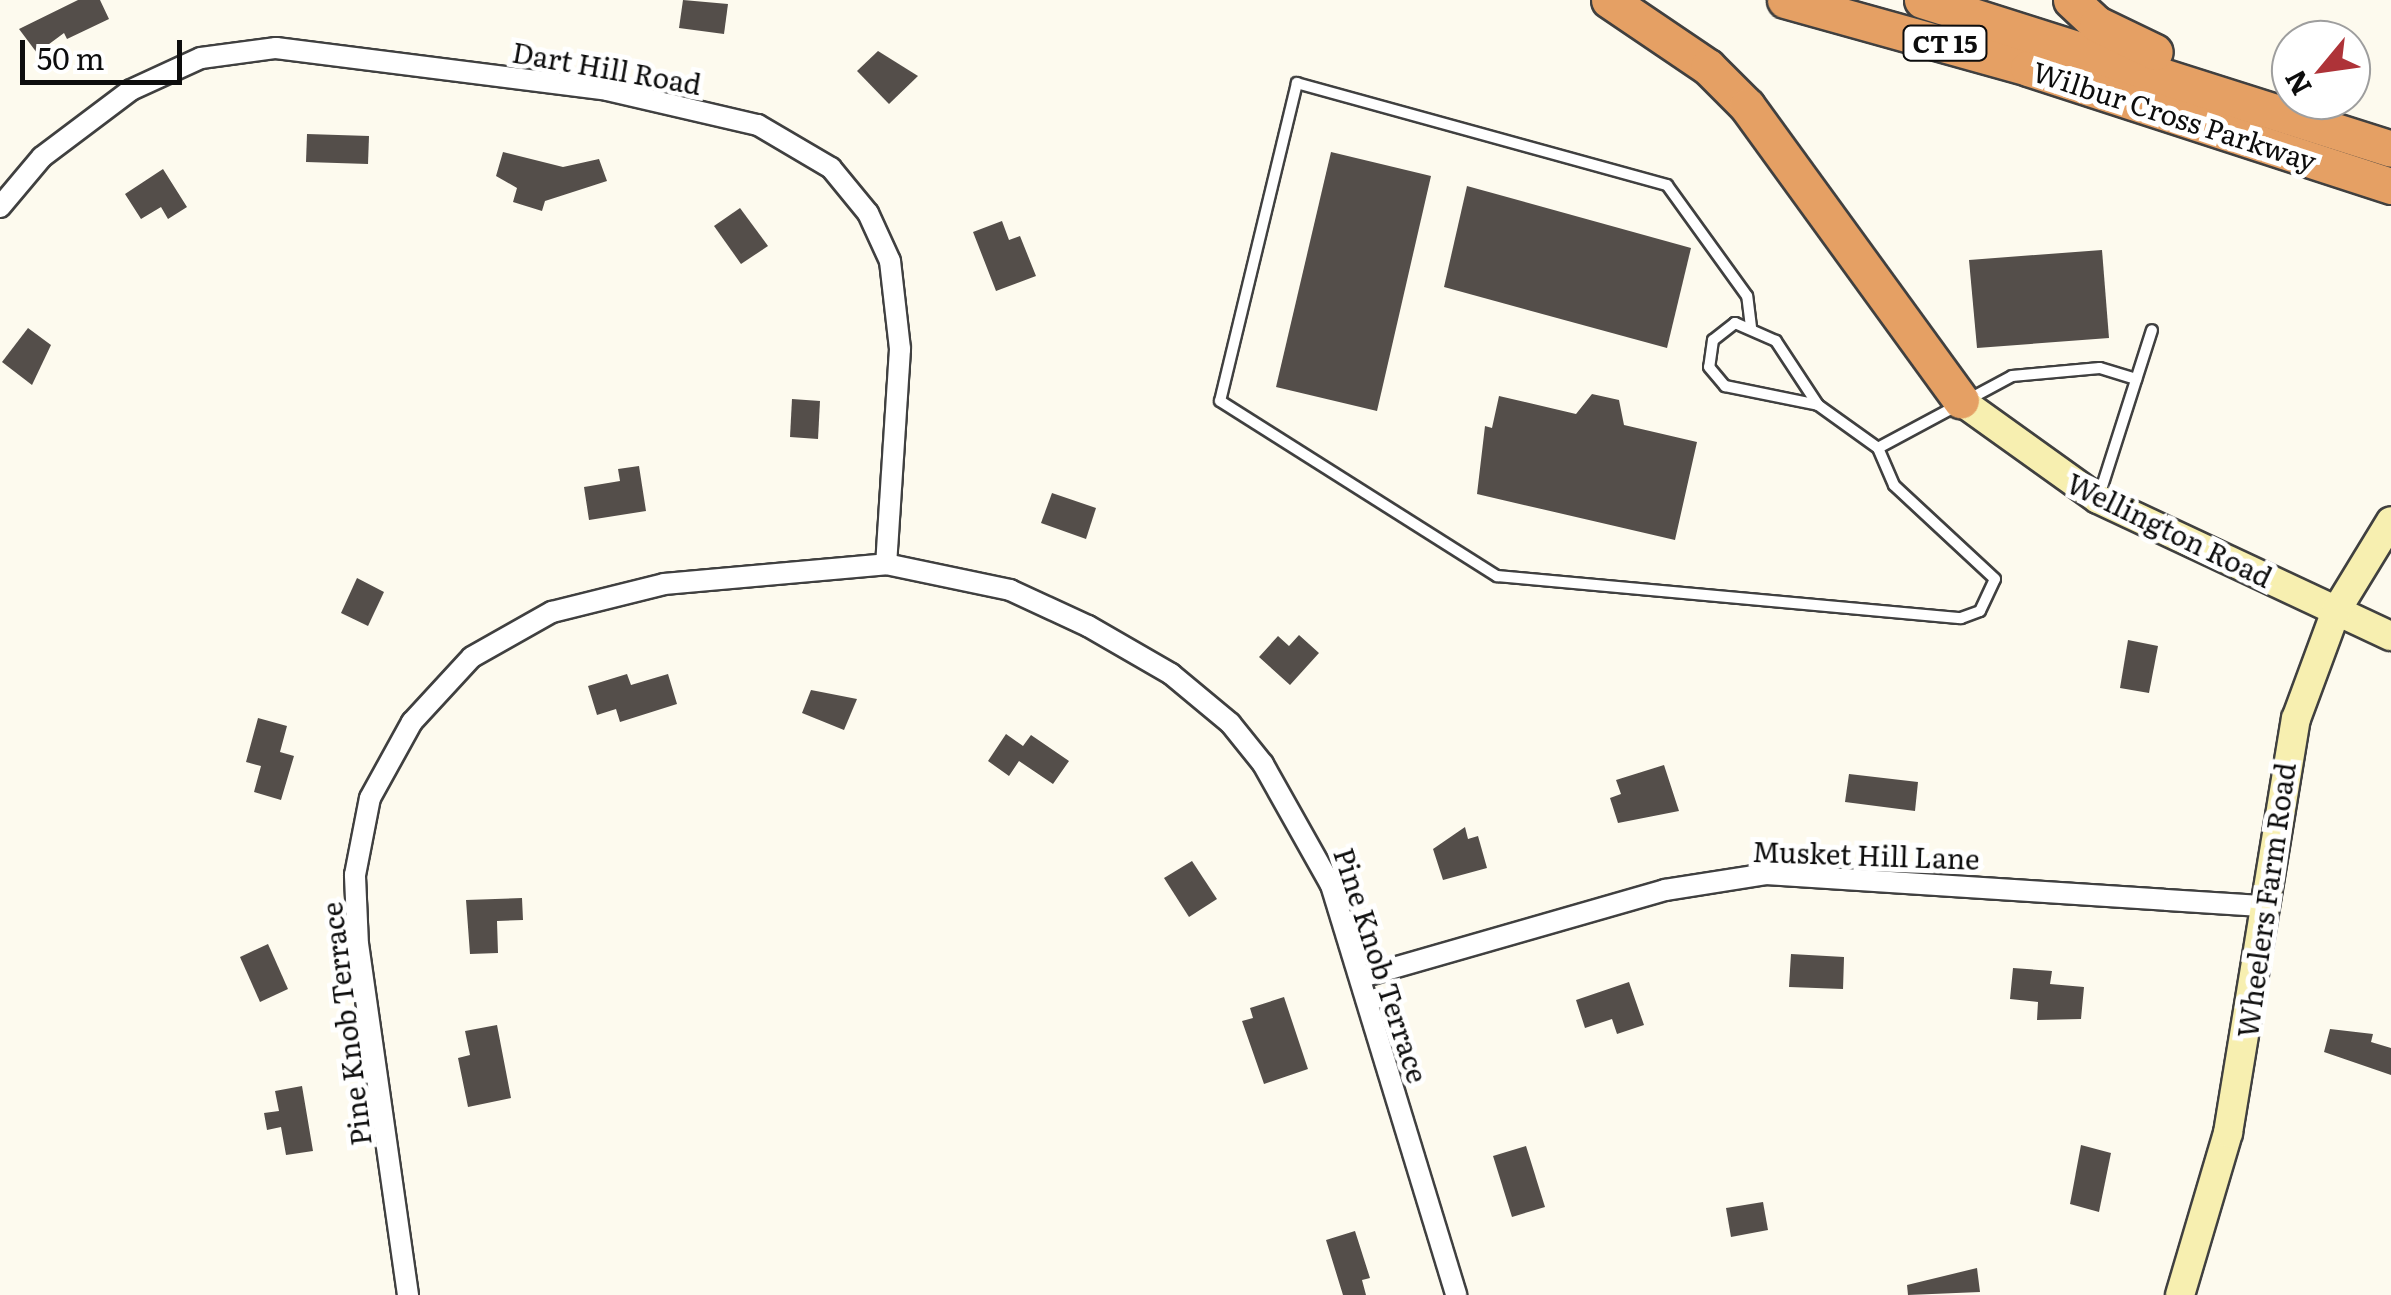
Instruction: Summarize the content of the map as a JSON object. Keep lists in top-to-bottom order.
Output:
{
  "streets": {
    "highway": ["CT 15", "Wilbur Cross Parkway"],
    "main road": ["Wellington Road", "Wheelers Farm Road"],
    "street": ["Dart Hill Road", "Musket Hill Lane", "Pine Knob Terrace"]
  },
  "crossings": [
    ["Dart Hill Road", "Pine Knob Terrace"],
    ["Wellington Road", "Wheelers Farm Road"],
    ["Musket Hill Lane", "Wheelers Farm Road"],
    ["Musket Hill Lane", "Pine Knob Terrace"]
  ],
  "scale_bar": "50 m",
  "north": "bottom left"
}
